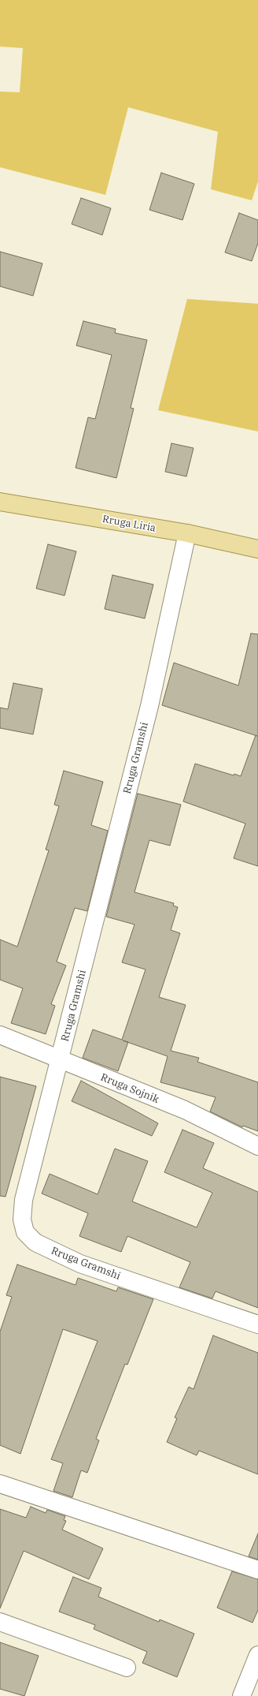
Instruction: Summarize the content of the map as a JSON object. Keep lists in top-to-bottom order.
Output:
{
  "streets": {
    "main road": ["Rruga Liria"],
    "street": ["Rruga Gramshi", "Rruga Sojnik"]
  },
  "crossings": [
    ["Rruga Liria", "Rruga Gramshi"],
    ["Rruga Gramshi", "Rruga Sojnik"]
  ]
}
